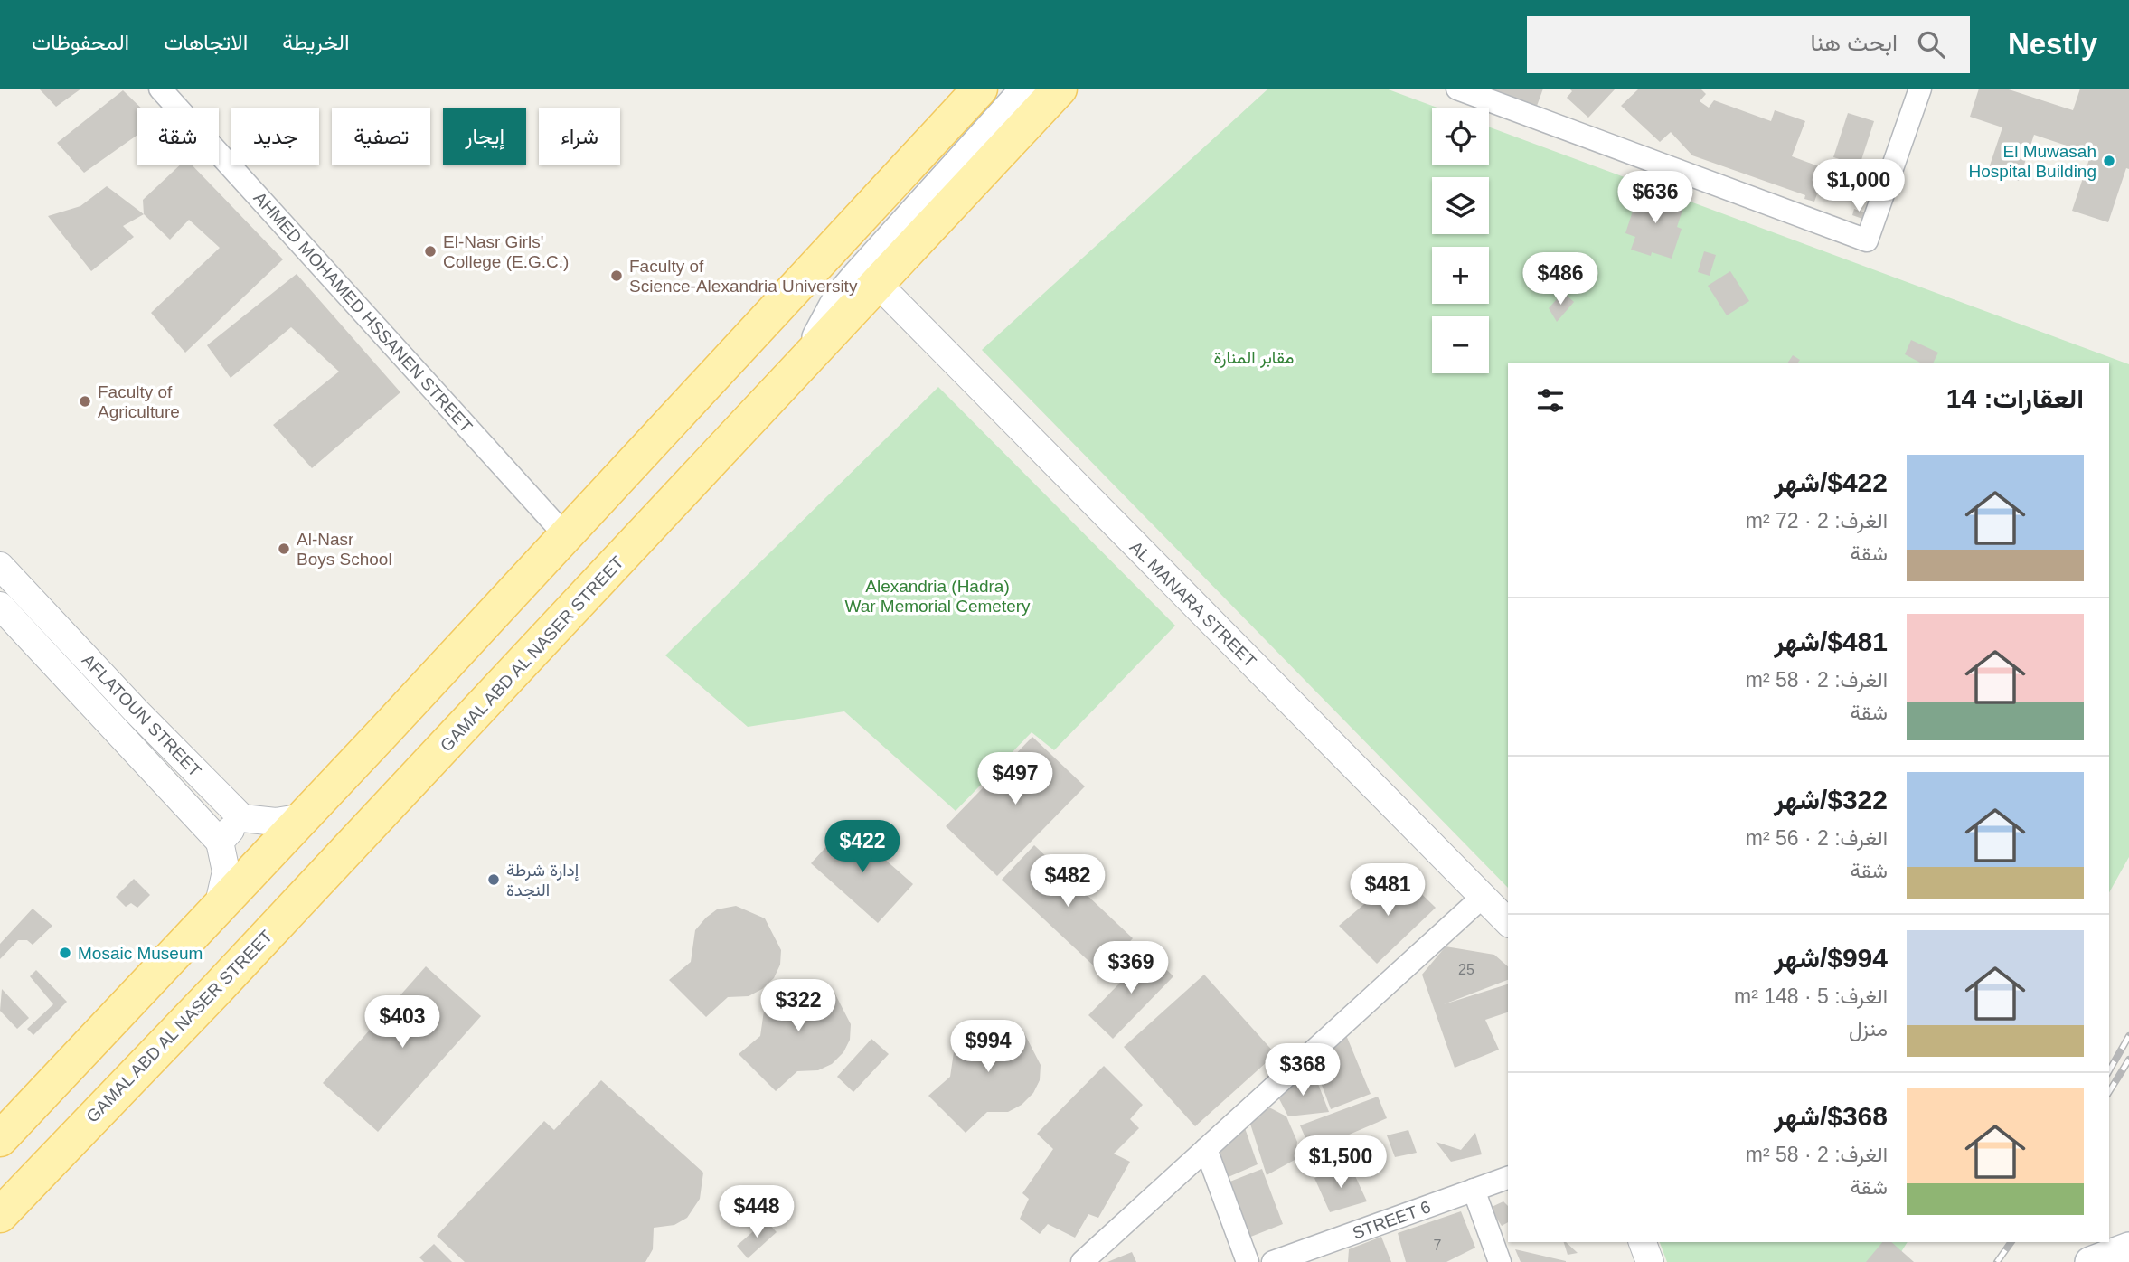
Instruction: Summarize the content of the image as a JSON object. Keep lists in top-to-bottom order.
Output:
{
  "streets": {
    "main road": ["GAMAL ABD AL NASER STREET"],
    "street": [
      "AHMED MOHAMED HSSANEN STREET",
      "AL MANARA STREET",
      "AFLATOUN STREET",
      "STREET 6"
    ]
  },
  "crossings": [
    ["AL MANARA STREET", "GAMAL ABD AL NASER STREET"]
  ],
  "parks": ["مقابر المنارة", "Alexandria (Hadra) War Memorial Cemetery"],
  "places": [
    "El Muwasah Hospital Building",
    "El-Nasr Girls' College (E.G.C.)",
    "Faculty of Science-Alexandria University",
    "Faculty of Agriculture",
    "Al-Nasr Boys School",
    "إدارة شرطة النجدة",
    "Mosaic Museum"
  ],
  "house_numbers": ["25", "7"],
  "page": {
    "header": "Nestly",
    "search": "ابحث هنا",
    "nav": ["الخريطة", "الاتجاهات", "المحفوظات"],
    "map_buttons": ["+", "−"],
    "chip": [
      "شراء",
      "إيجار",
      "تصفية",
      "جديد",
      "شقة"
    ],
    "price": [
      "$1,000",
      "$636",
      "$486",
      "$497",
      "$422",
      "$482",
      "$481",
      "$369",
      "$322",
      "$403",
      "$994",
      "$368",
      "$1,500",
      "$448"
    ],
    "heading": "العقارات: 14",
    "list": [
      {
        "name": "$422/شهر",
        "note": "الغرف: 2 · 72 m² · شقة"
      },
      {
        "name": "$481/شهر",
        "note": "الغرف: 2 · 58 m² · شقة"
      },
      {
        "name": "$322/شهر",
        "note": "الغرف: 2 · 56 m² · شقة"
      },
      {
        "name": "$994/شهر",
        "note": "الغرف: 5 · 148 m² · منزل"
      },
      {
        "name": "$368/شهر",
        "note": "الغرف: 2 · 58 m² · شقة"
      }
    ]
  }
}
